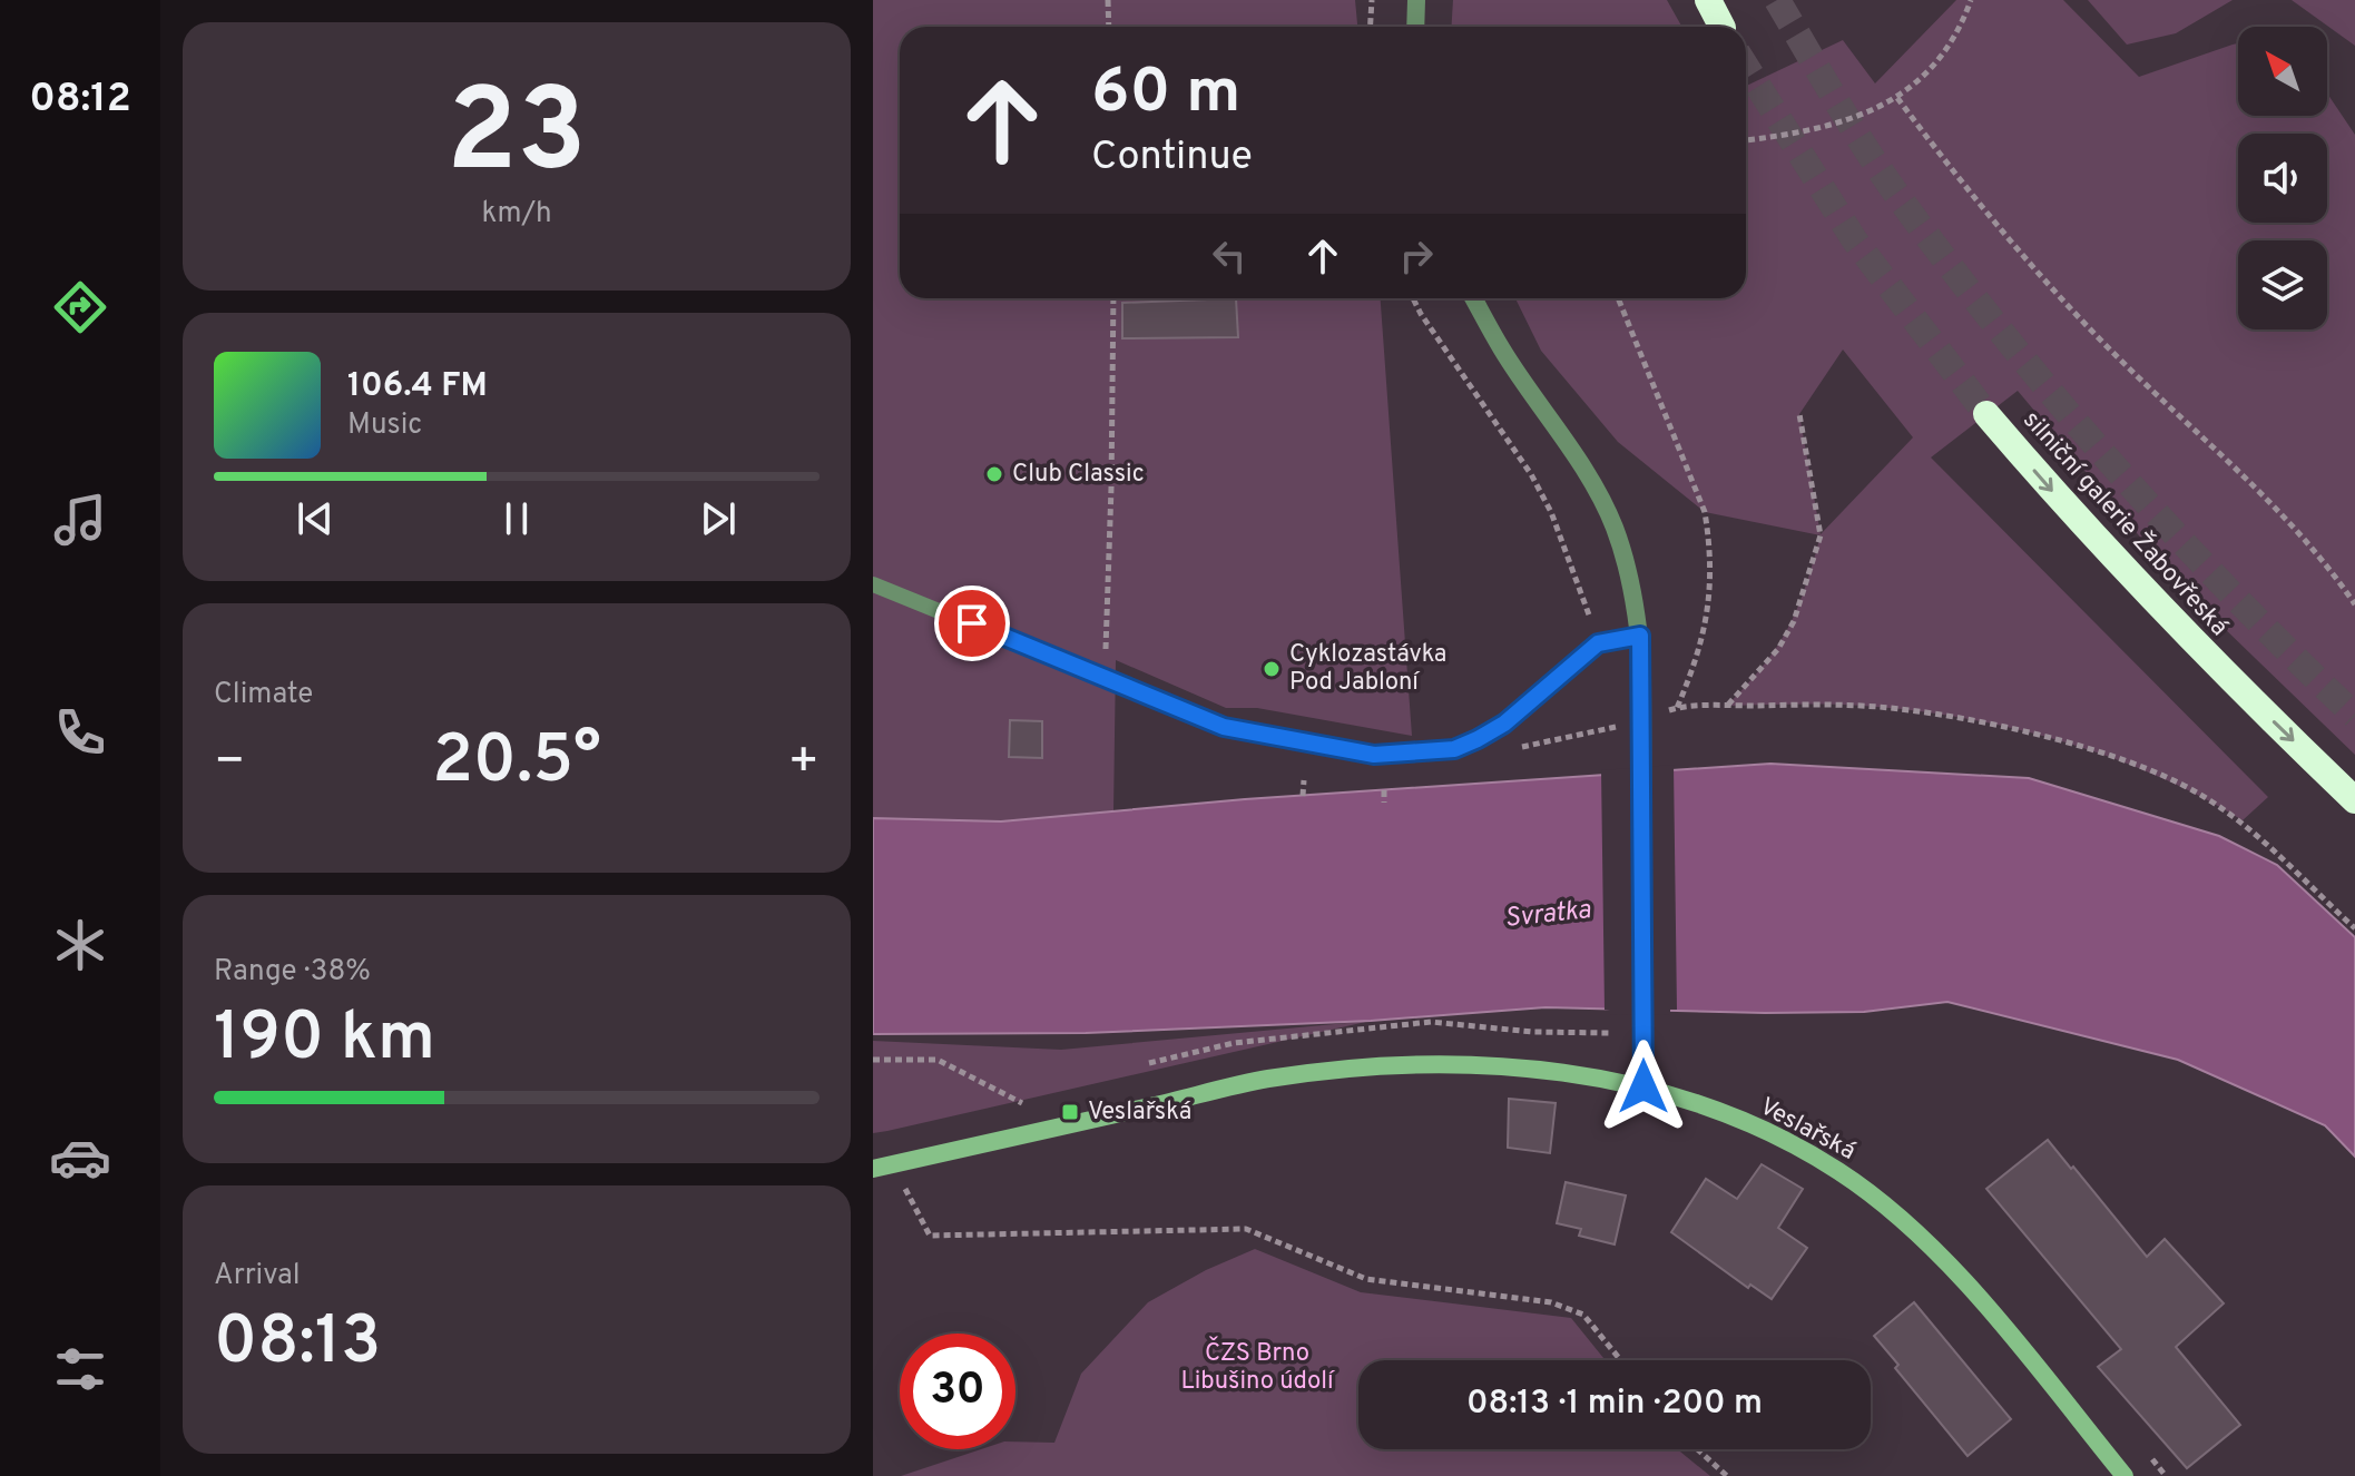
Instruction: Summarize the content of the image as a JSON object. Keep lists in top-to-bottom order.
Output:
{
  "streets": {
    "highway": ["silniční galerie Žabovřeská"],
    "street": ["Veslařská"]
  },
  "one_way": ["silniční galerie Žabovřeská"],
  "water": ["Svratka"],
  "parks": ["ČZS Brno Libušino údolí"],
  "places": {
    "other": ["Club Classic", "Cyklozastávka Pod Jabloní"],
    "transit": ["Veslařská"]
  },
  "north": "top left",
  "page": {
    "tabs": "08:12",
    "tile": [
      ["23", "km/h"],
      "Climate",
      ["Range · 38%", "190 km"],
      ["Arrival", "08:13"]
    ],
    "turn": ["60 m", "Continue"],
    "song": ["106.4 FM", "Music"],
    "heat": ["−", "20.5°", "+"],
    "limit": "30",
    "trip": "08:13 · 1 min · 200 m"
  }
}
